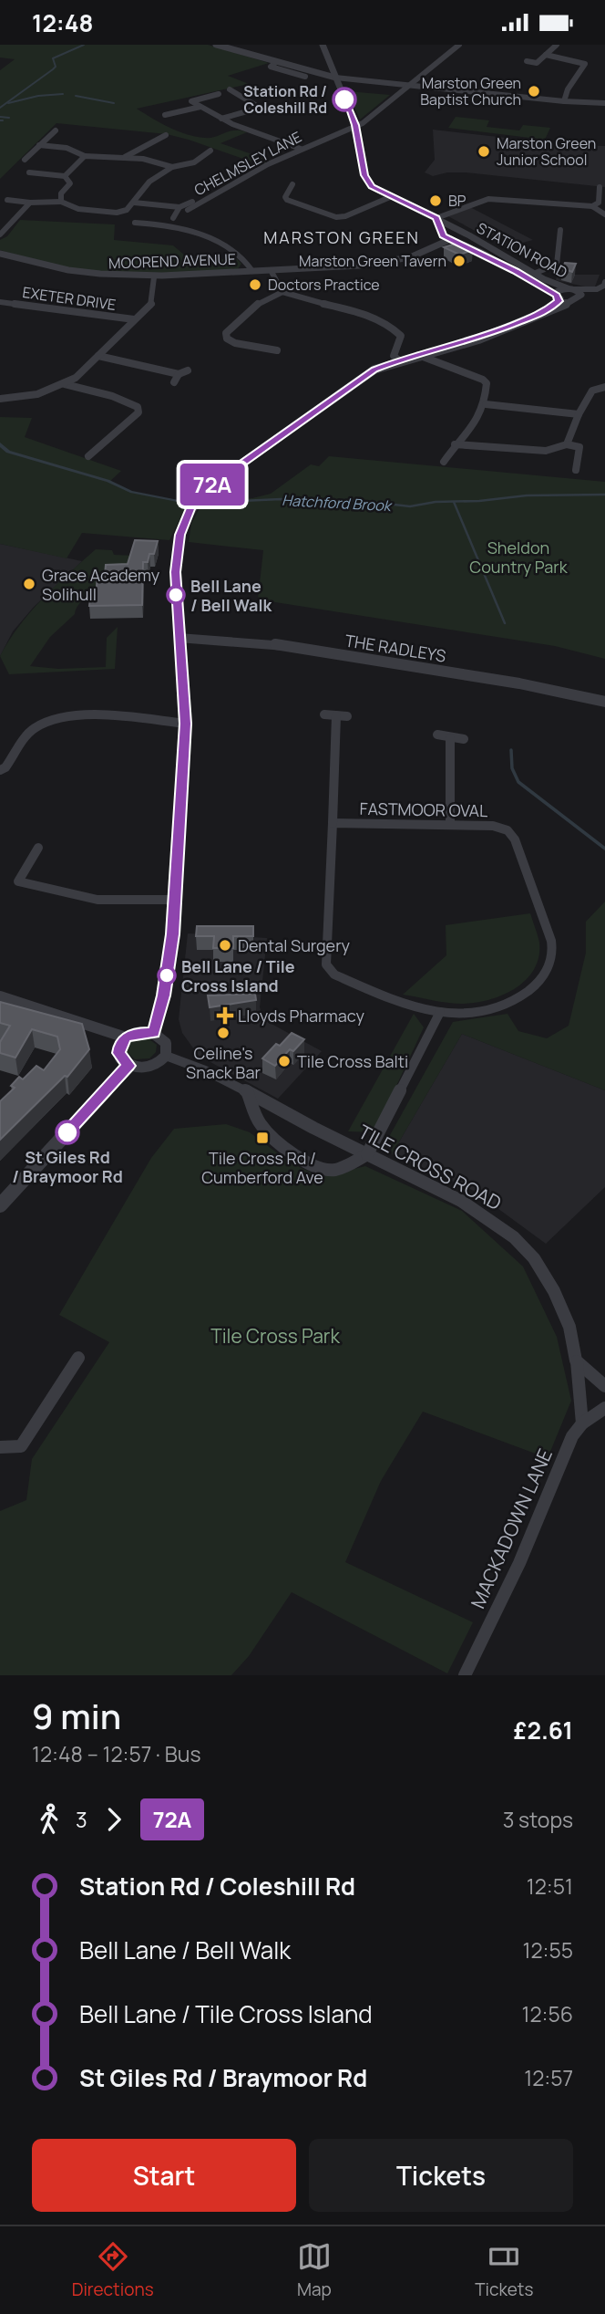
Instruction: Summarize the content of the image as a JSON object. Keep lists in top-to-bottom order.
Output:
{
  "streets": {
    "street": [
      "CHELMSLEY LANE",
      "STATION ROAD",
      "MOOREND AVENUE",
      "EXETER DRIVE",
      "THE RADLEYS",
      "FASTMOOR OVAL",
      "TILE CROSS ROAD",
      "MACKADOWN LANE"
    ]
  },
  "crossings": [
    ["CHELMSLEY LANE", "STATION ROAD"],
    ["TILE CROSS ROAD", "MACKADOWN LANE"]
  ],
  "districts": ["MARSTON GREEN"],
  "water": ["Hatchford Brook"],
  "parks": ["Sheldon Country Park", "Tile Cross Park"],
  "places": {
    "other": [
      "Marston Green Baptist Church",
      "Station Rd / Coleshill Rd",
      "Marston Green Junior School",
      "BP",
      "Marston Green Tavern",
      "Doctors Practice",
      "Grace Academy Solihull",
      "Bell Lane / Bell Walk",
      "Dental Surgery",
      "Bell Lane / Tile Cross Island",
      "Celine's Snack Bar",
      "Tile Cross Balti",
      "St Giles Rd / Braymoor Rd"
    ],
    "health": ["Lloyds Pharmacy"],
    "transit": ["Tile Cross Rd / Cumberford Ave"]
  },
  "lines": ["bus line 72A"],
  "page": {
    "status": "12:48",
    "on_map": "72A",
    "heading": ["9 min", "12:48 – 12:57 · Bus", "£2.61"],
    "legs": ["3", "72A", "3 stops"],
    "list": [
      {
        "name": "Station Rd / Coleshill Rd",
        "value": "12:51"
      },
      {
        "name": "Bell Lane / Bell Walk",
        "value": "12:55"
      },
      {
        "name": "Bell Lane / Tile Cross Island",
        "value": "12:56"
      },
      {
        "name": "St Giles Rd / Braymoor Rd",
        "value": "12:57"
      }
    ],
    "buttons": ["Start", "Tickets"],
    "tabs": ["Directions", "Map", "Tickets"]
  }
}
